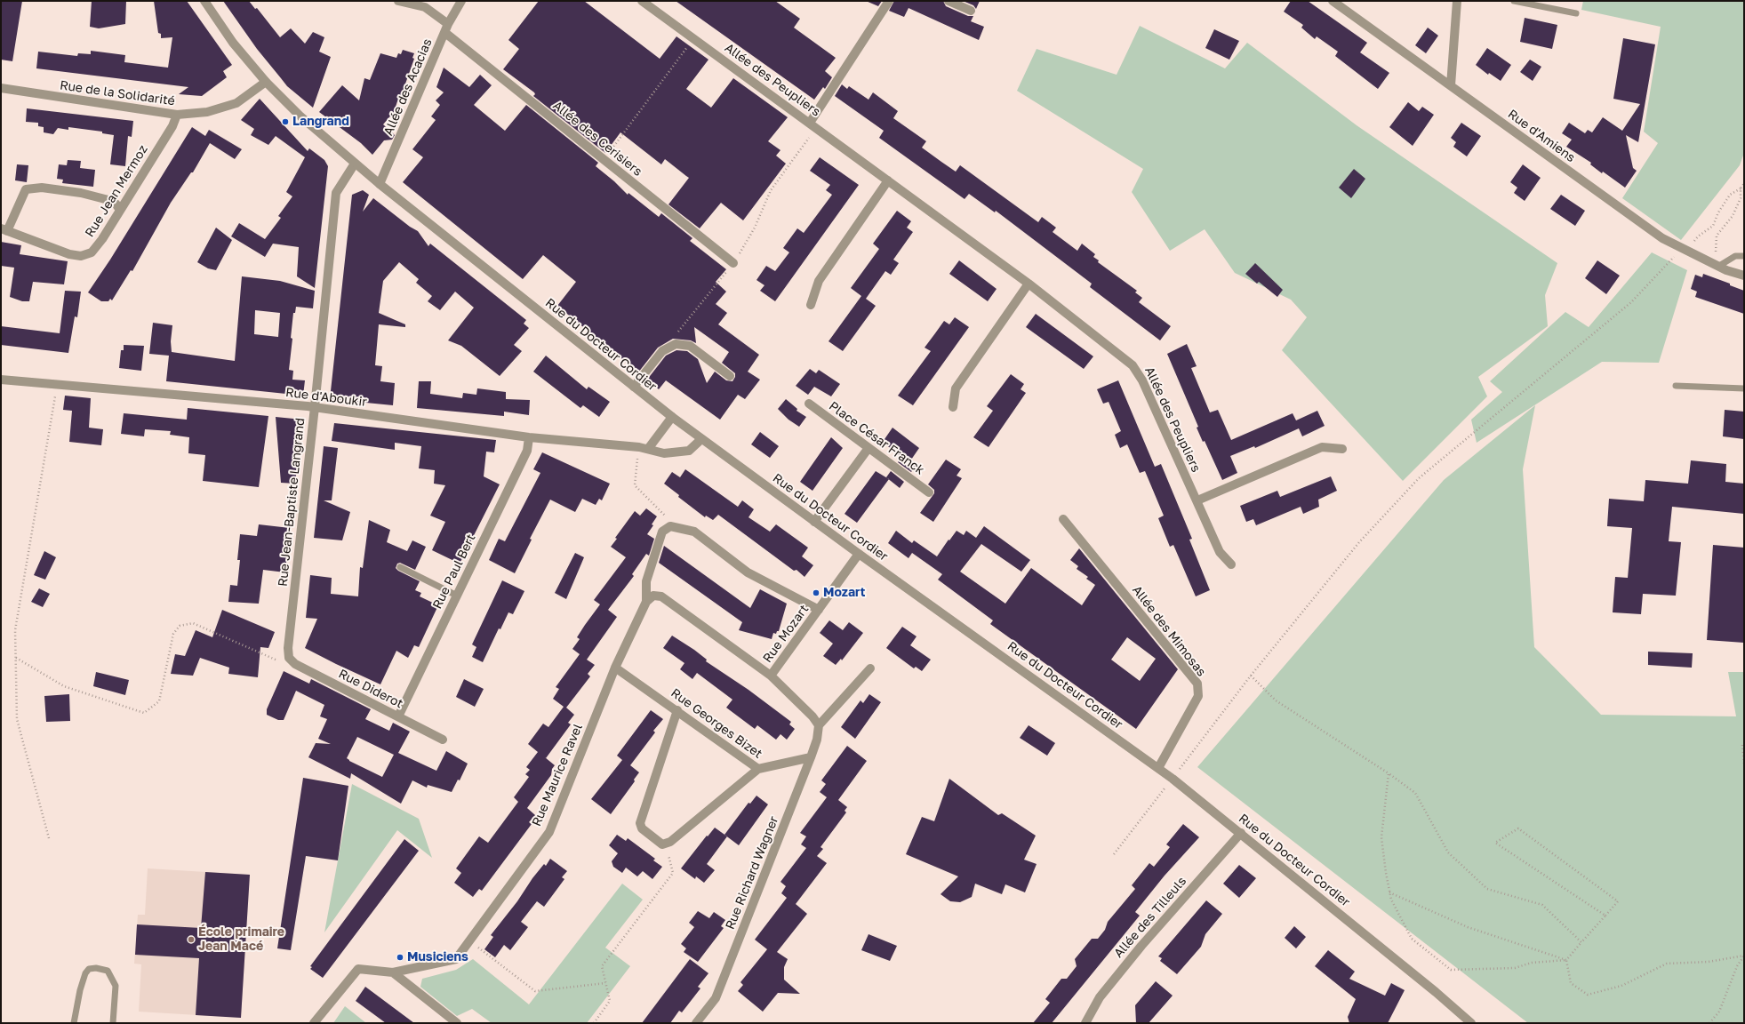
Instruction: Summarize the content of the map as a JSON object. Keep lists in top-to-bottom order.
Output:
{
  "streets": {
    "street": [
      "Allée des Peupliers",
      "Allée des Acacias",
      "Rue de la Solidarité",
      "Rue d'Amiens",
      "Allée des Cerisiers",
      "Rue Jean Mermoz",
      "Rue du Docteur Cordier",
      "Rue d'Aboukir",
      "Place César Franck",
      "Rue Jean-Baptiste Langrand",
      "Rue Paul Bert",
      "Allée des Mimosas",
      "Rue Mozart",
      "Rue Diderot",
      "Rue Georges Bizet",
      "Rue Maurice Ravel",
      "Rue Richard Wagner",
      "Allée des Tilleuls"
    ]
  },
  "crossings": [
    ["Allée des Acacias", "Allée des Cerisiers"],
    ["Allée des Acacias", "Rue du Docteur Cordier"],
    ["Rue de la Solidarité", "Rue Jean Mermoz"],
    ["Rue de la Solidarité", "Rue du Docteur Cordier"],
    ["Rue du Docteur Cordier", "Rue d'Aboukir"],
    ["Rue du Docteur Cordier", "Rue Jean-Baptiste Langrand"],
    ["Rue du Docteur Cordier", "Allée des Mimosas"],
    ["Rue du Docteur Cordier", "Rue Mozart"],
    ["Rue du Docteur Cordier", "Allée des Tilleuls"],
    ["Rue d'Aboukir", "Rue Jean-Baptiste Langrand"],
    ["Rue d'Aboukir", "Rue Paul Bert"],
    ["Rue Jean-Baptiste Langrand", "Rue Diderot"],
    ["Rue Paul Bert", "Rue Diderot"],
    ["Rue Georges Bizet", "Rue Maurice Ravel"],
    ["Rue Georges Bizet", "Rue Richard Wagner"]
  ],
  "places": [
    "Langrand",
    "Mozart",
    "École primaire Jean Macé",
    "Musiciens"
  ]
}
